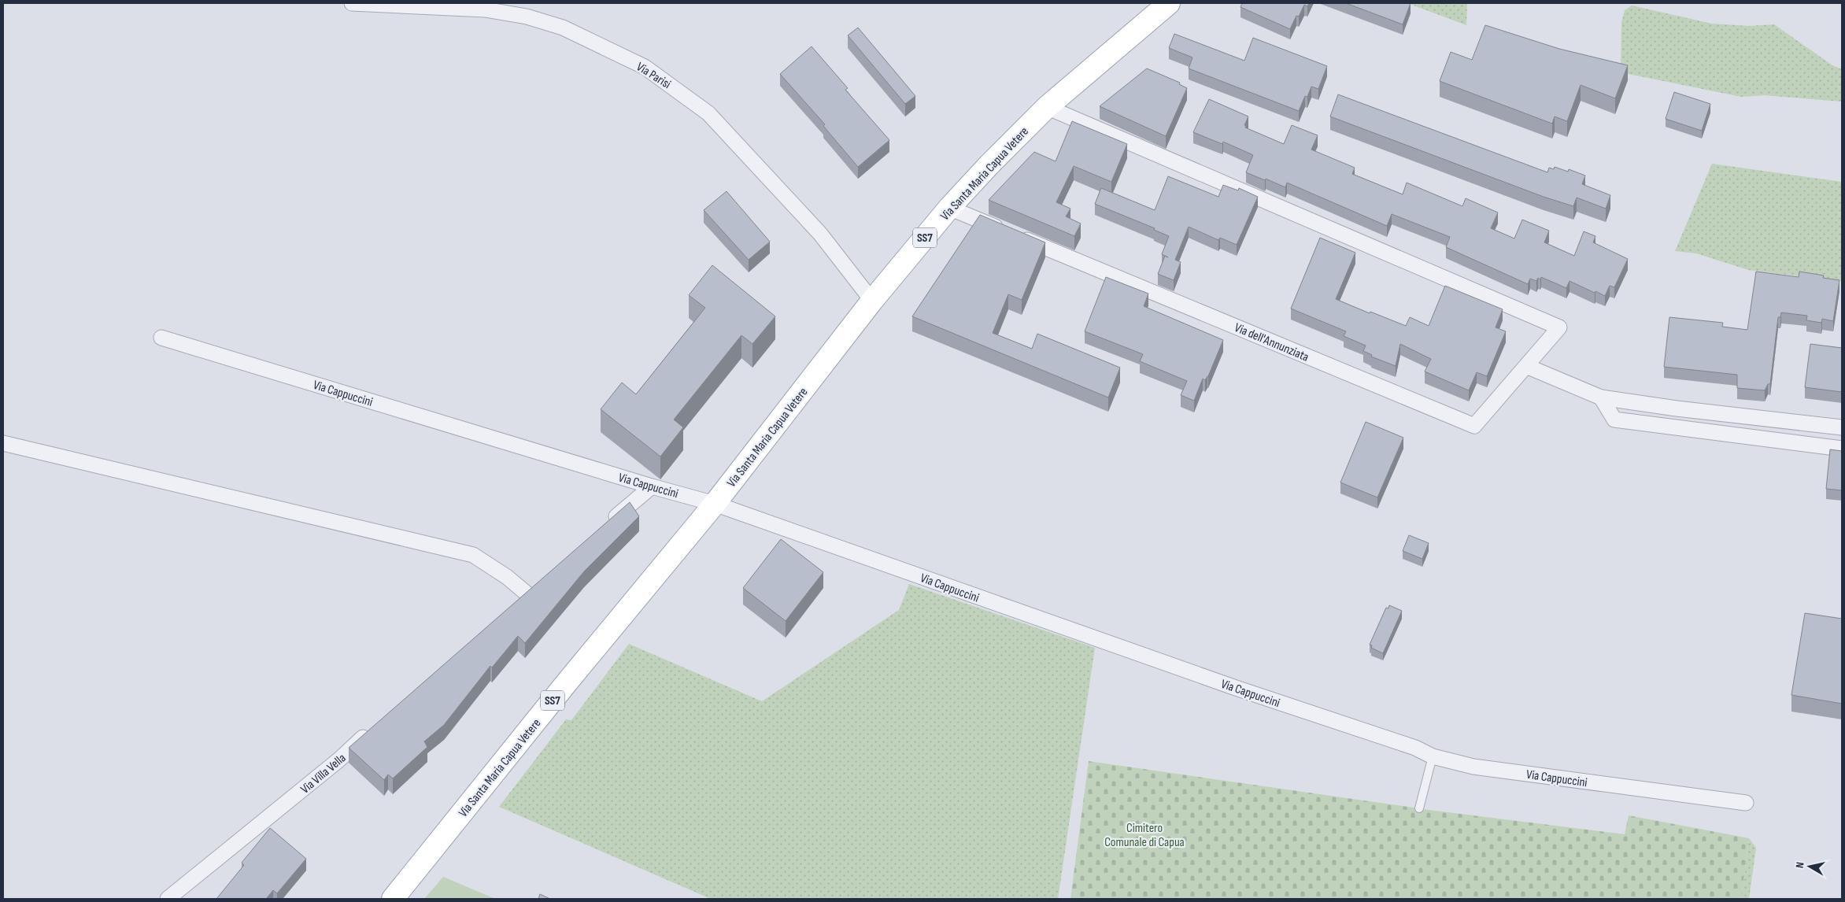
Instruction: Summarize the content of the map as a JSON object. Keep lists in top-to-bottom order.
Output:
{
  "streets": {
    "main road": ["Via Santa Maria Capua Vetere", "SS7"],
    "street": [
      "Via Parisi",
      "Via dell'Annunziata",
      "Via Cappuccini",
      "Via Villa Vella"
    ]
  },
  "crossings": [
    ["Via Parisi", "Via Santa Maria Capua Vetere"],
    ["Via Santa Maria Capua Vetere", "Via dell'Annunziata"],
    ["Via Santa Maria Capua Vetere", "Via Cappuccini"]
  ],
  "parks": ["Cimitero Comunale di Capua"],
  "north": "left"
}
